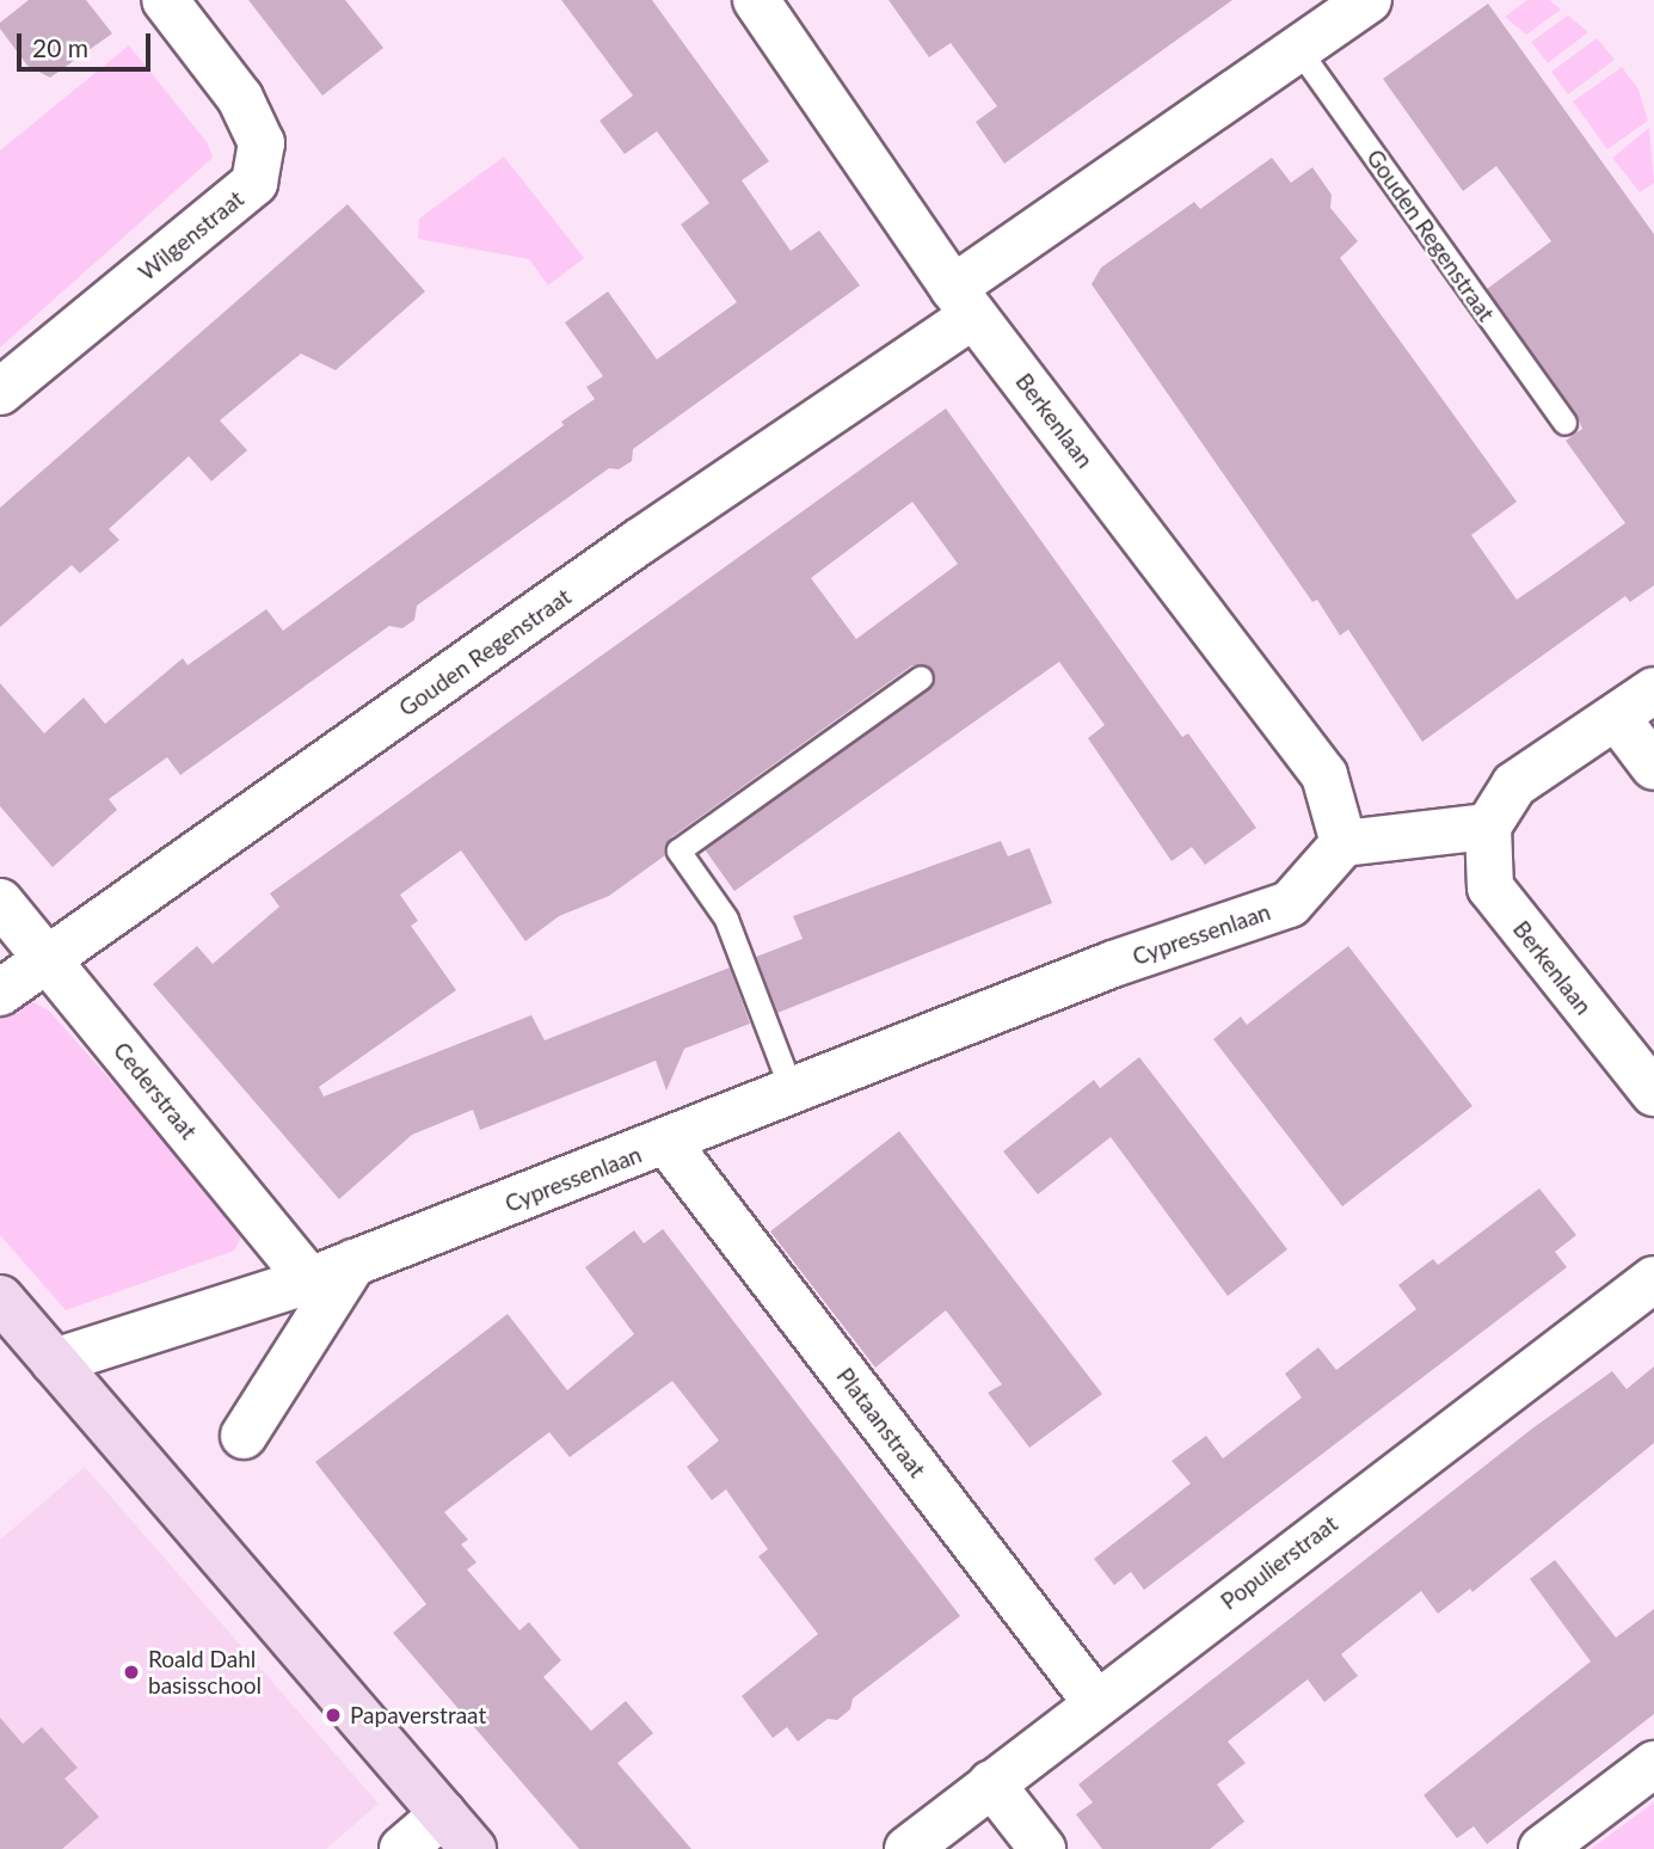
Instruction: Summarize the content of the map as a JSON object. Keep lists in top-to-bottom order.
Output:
{
  "streets": {
    "street": [
      "Wilgenstraat",
      "Gouden Regenstraat",
      "Berkenlaan",
      "Cypressenlaan",
      "Cederstraat",
      "Plataanstraat",
      "Populierstraat"
    ]
  },
  "crossings": [
    ["Gouden Regenstraat", "Berkenlaan"],
    ["Gouden Regenstraat", "Cederstraat"],
    ["Berkenlaan", "Cypressenlaan"],
    ["Cypressenlaan", "Cederstraat"],
    ["Cypressenlaan", "Plataanstraat"],
    ["Plataanstraat", "Populierstraat"]
  ],
  "places": ["Roald Dahl basisschool", "Papaverstraat"],
  "scale_bar": "20 m"
}
